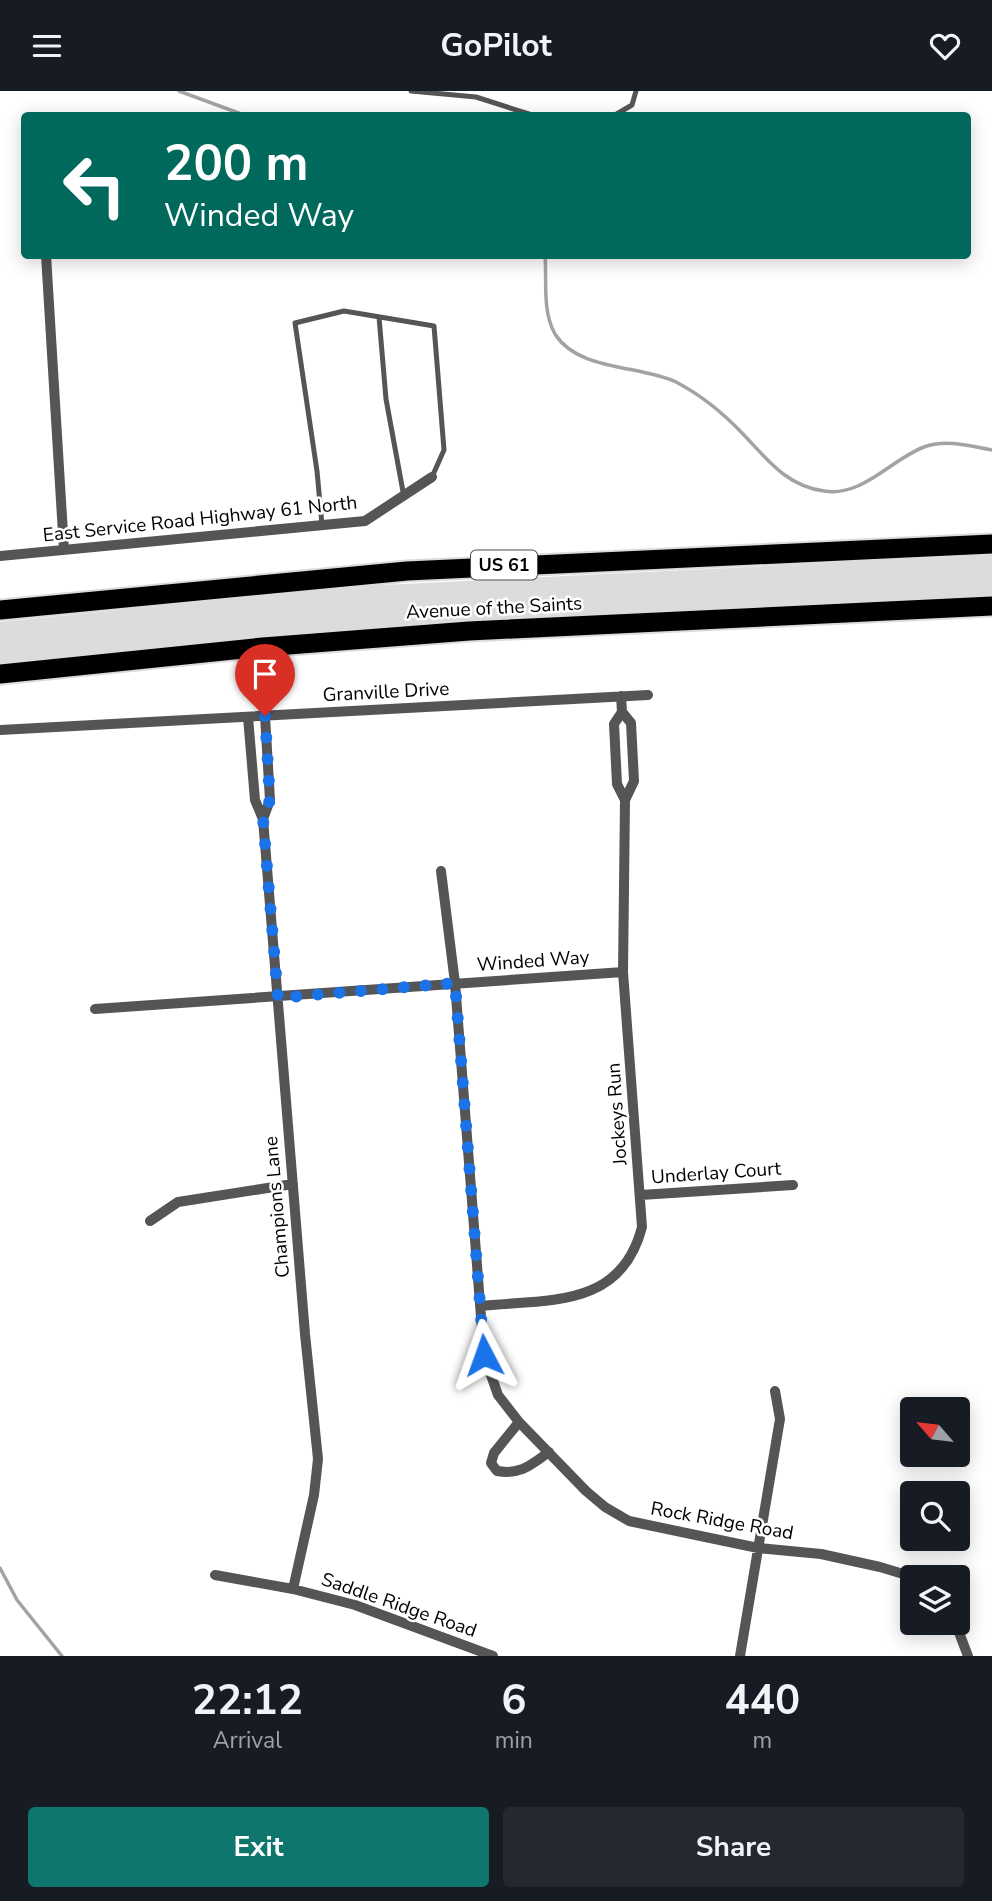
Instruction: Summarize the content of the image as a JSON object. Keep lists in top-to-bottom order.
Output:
{
  "streets": {
    "highway": ["US 61", "Avenue of the Saints"],
    "street": [
      "East Service Road Highway 61 North",
      "Granville Drive",
      "Winded Way",
      "Jockeys Run",
      "Underlay Court",
      "Champions Lane",
      "Rock Ridge Road",
      "Saddle Ridge Road"
    ]
  },
  "crossings": [
    ["Granville Drive", "Jockeys Run"],
    ["Granville Drive", "Champions Lane"],
    ["Winded Way", "Jockeys Run"],
    ["Winded Way", "Champions Lane"],
    ["Winded Way", "Rock Ridge Road"],
    ["Jockeys Run", "Underlay Court"],
    ["Jockeys Run", "Rock Ridge Road"],
    ["Champions Lane", "Saddle Ridge Road"]
  ],
  "north": "top left",
  "page": {
    "header": "GoPilot",
    "turn": ["200 m", "Winded Way"],
    "eta": [
      "22:12",
      "Arrival",
      "6",
      "min",
      "440",
      "m"
    ],
    "buttons": ["Exit", "Share"]
  }
}
